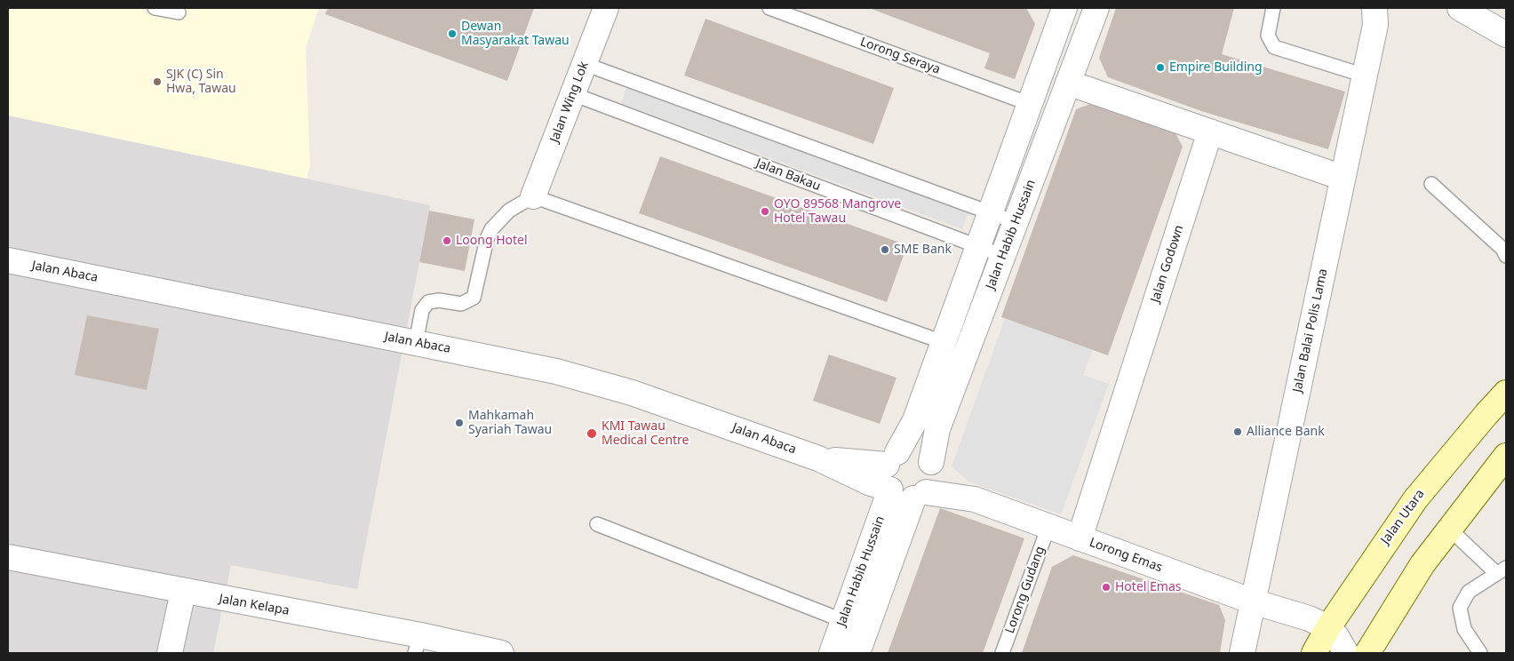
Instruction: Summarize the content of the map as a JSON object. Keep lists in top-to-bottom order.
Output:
{
  "streets": {
    "main road": ["Jalan Utara"],
    "street": [
      "Jalan Wing Lok",
      "Jalan Habib Hussain",
      "Jalan Godown",
      "Jalan Abaca",
      "Jalan Balai Polis Lama",
      "Lorong Emas",
      "Jalan Kelapa"
    ],
    "lane": ["Lorong Seraya", "Jalan Bakau", "Lorong Gudang"]
  },
  "crossings": [
    ["Jalan Wing Lok", "Jalan Bakau"],
    ["Jalan Bakau", "Jalan Habib Hussain"],
    ["Jalan Habib Hussain", "Jalan Abaca"],
    ["Jalan Habib Hussain", "Lorong Emas"],
    ["Jalan Godown", "Lorong Emas"],
    ["Jalan Abaca", "Lorong Emas"],
    ["Jalan Balai Polis Lama", "Lorong Emas"],
    ["Jalan Utara", "Lorong Emas"],
    ["Lorong Emas", "Lorong Gudang"]
  ],
  "places": [
    "Dewan Masyarakat Tawau",
    "Empire Building",
    "SJK (C) Sin Hwa, Tawau",
    "OYO 89568 Mangrove Hotel Tawau",
    "Loong Hotel",
    "SME Bank",
    "Mahkamah Syariah Tawau",
    "Alliance Bank",
    "KMI Tawau Medical Centre",
    "Hotel Emas"
  ]
}
